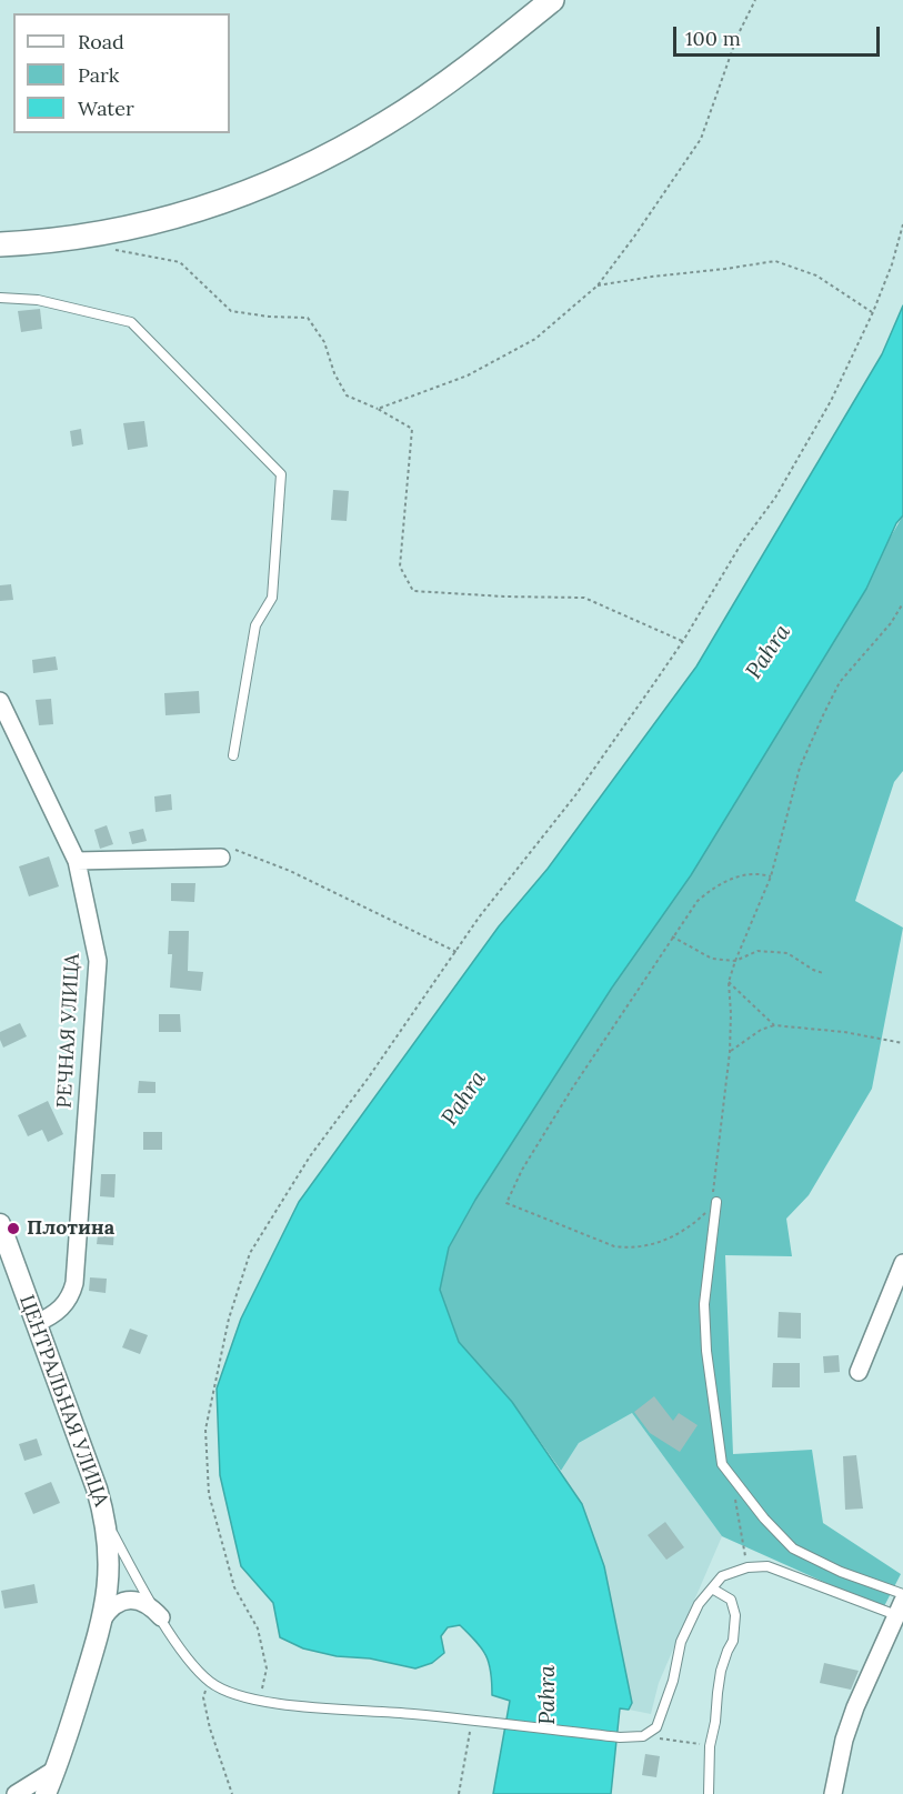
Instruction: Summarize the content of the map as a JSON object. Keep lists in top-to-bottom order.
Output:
{
  "streets": {
    "street": ["РЕЧНАЯ УЛИЦА", "ЦЕНТРАЛЬНАЯ УЛИЦА"]
  },
  "crossings": [
    ["РЕЧНАЯ УЛИЦА", "ЦЕНТРАЛЬНАЯ УЛИЦА"]
  ],
  "water": ["Pahra"],
  "places": ["Плотина"],
  "legend": ["Road", "Park", "Water"],
  "scale_bar": "100 m"
}
